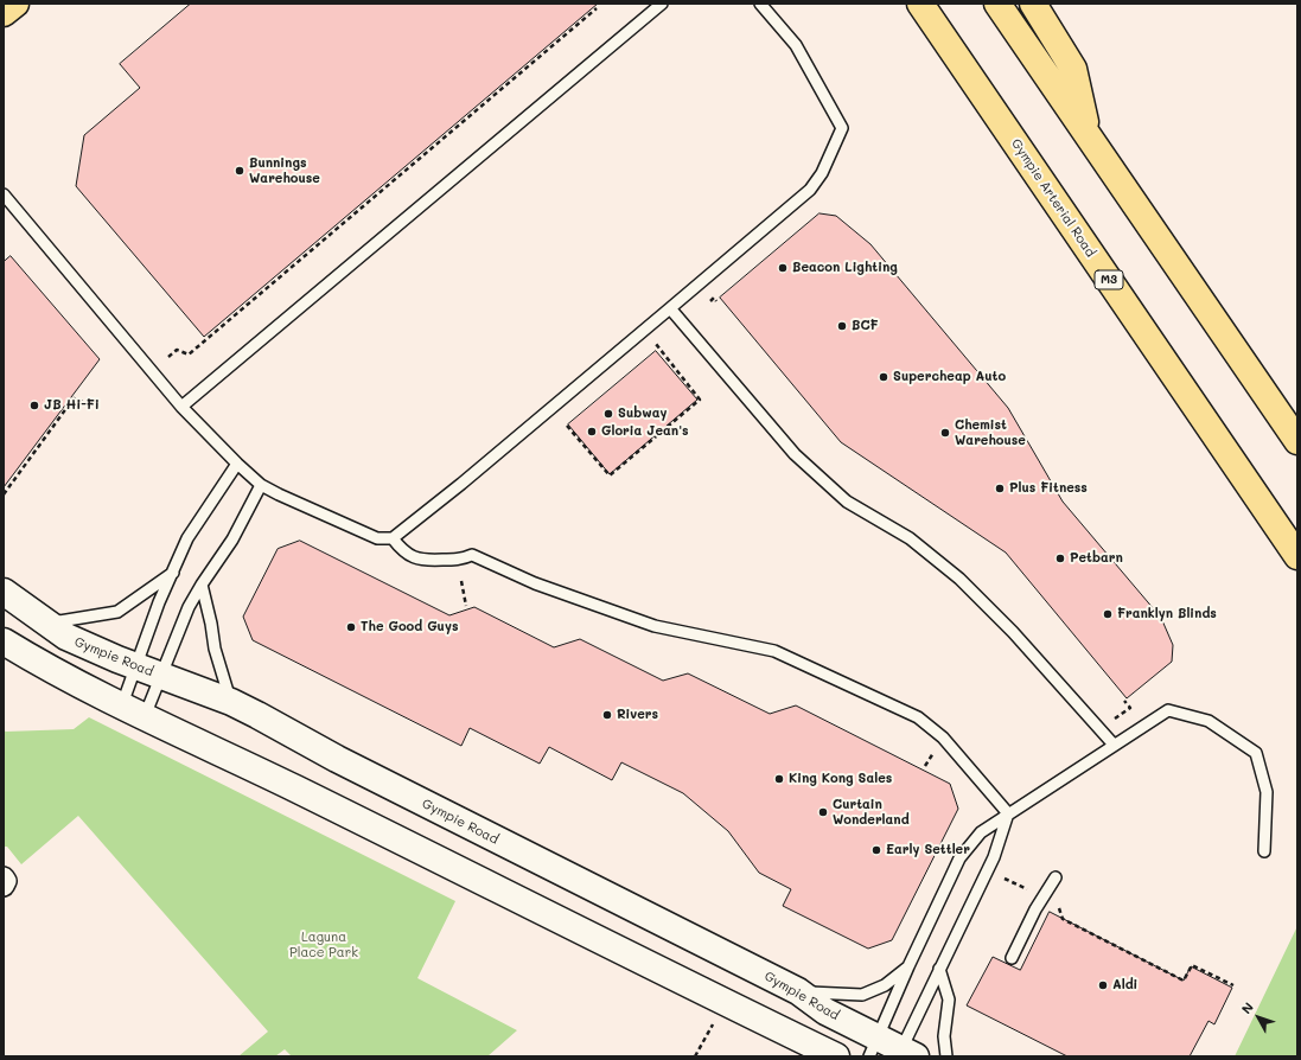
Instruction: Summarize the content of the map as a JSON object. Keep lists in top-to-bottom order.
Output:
{
  "streets": {
    "main road": ["Gympie Arterial Road", "M3", "Gympie Road"]
  },
  "parks": ["Laguna Place Park"],
  "places": [
    "Bunnings Warehouse",
    "Beacon Lighting",
    "BCF",
    "Supercheap Auto",
    "JB Hi-Fi",
    "Subway",
    "Gloria Jean's",
    "Chemist Warehouse",
    "Plus Fitness",
    "Petbarn",
    "Franklyn Blinds",
    "The Good Guys",
    "Rivers",
    "King Kong Sales",
    "Curtain Wonderland",
    "Early Settler",
    "Aldi"
  ],
  "north": "top left"
}
